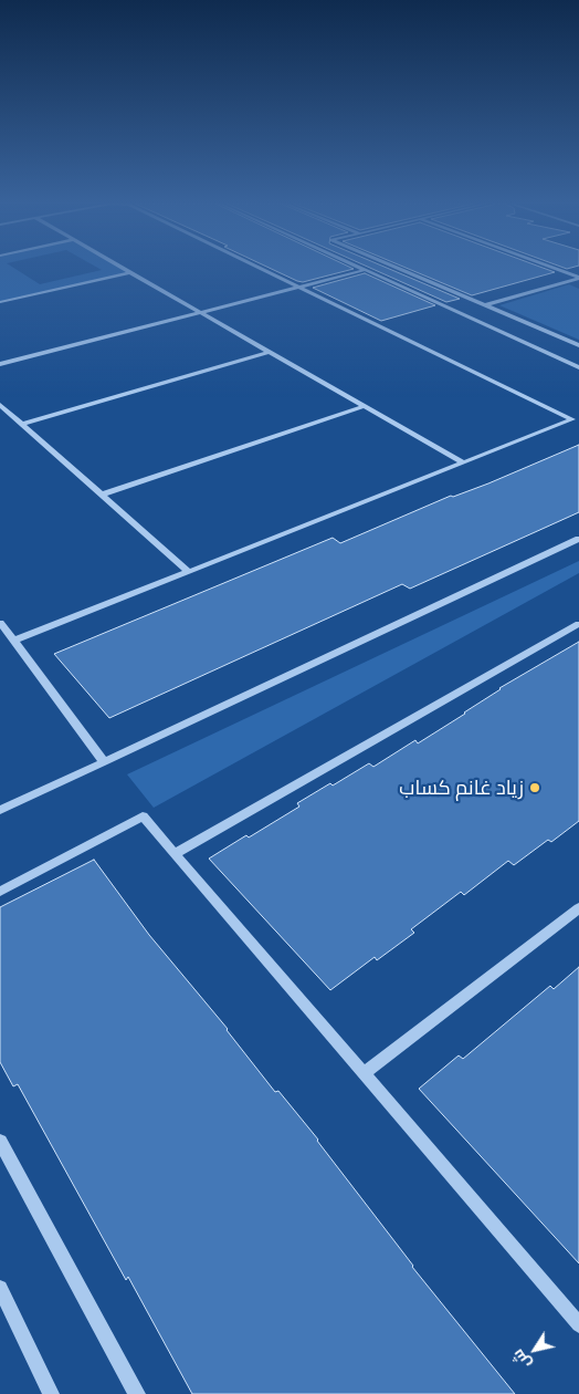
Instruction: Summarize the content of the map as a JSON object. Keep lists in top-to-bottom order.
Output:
{
  "places": ["زياد غانم كساب"],
  "north": "bottom left"
}
